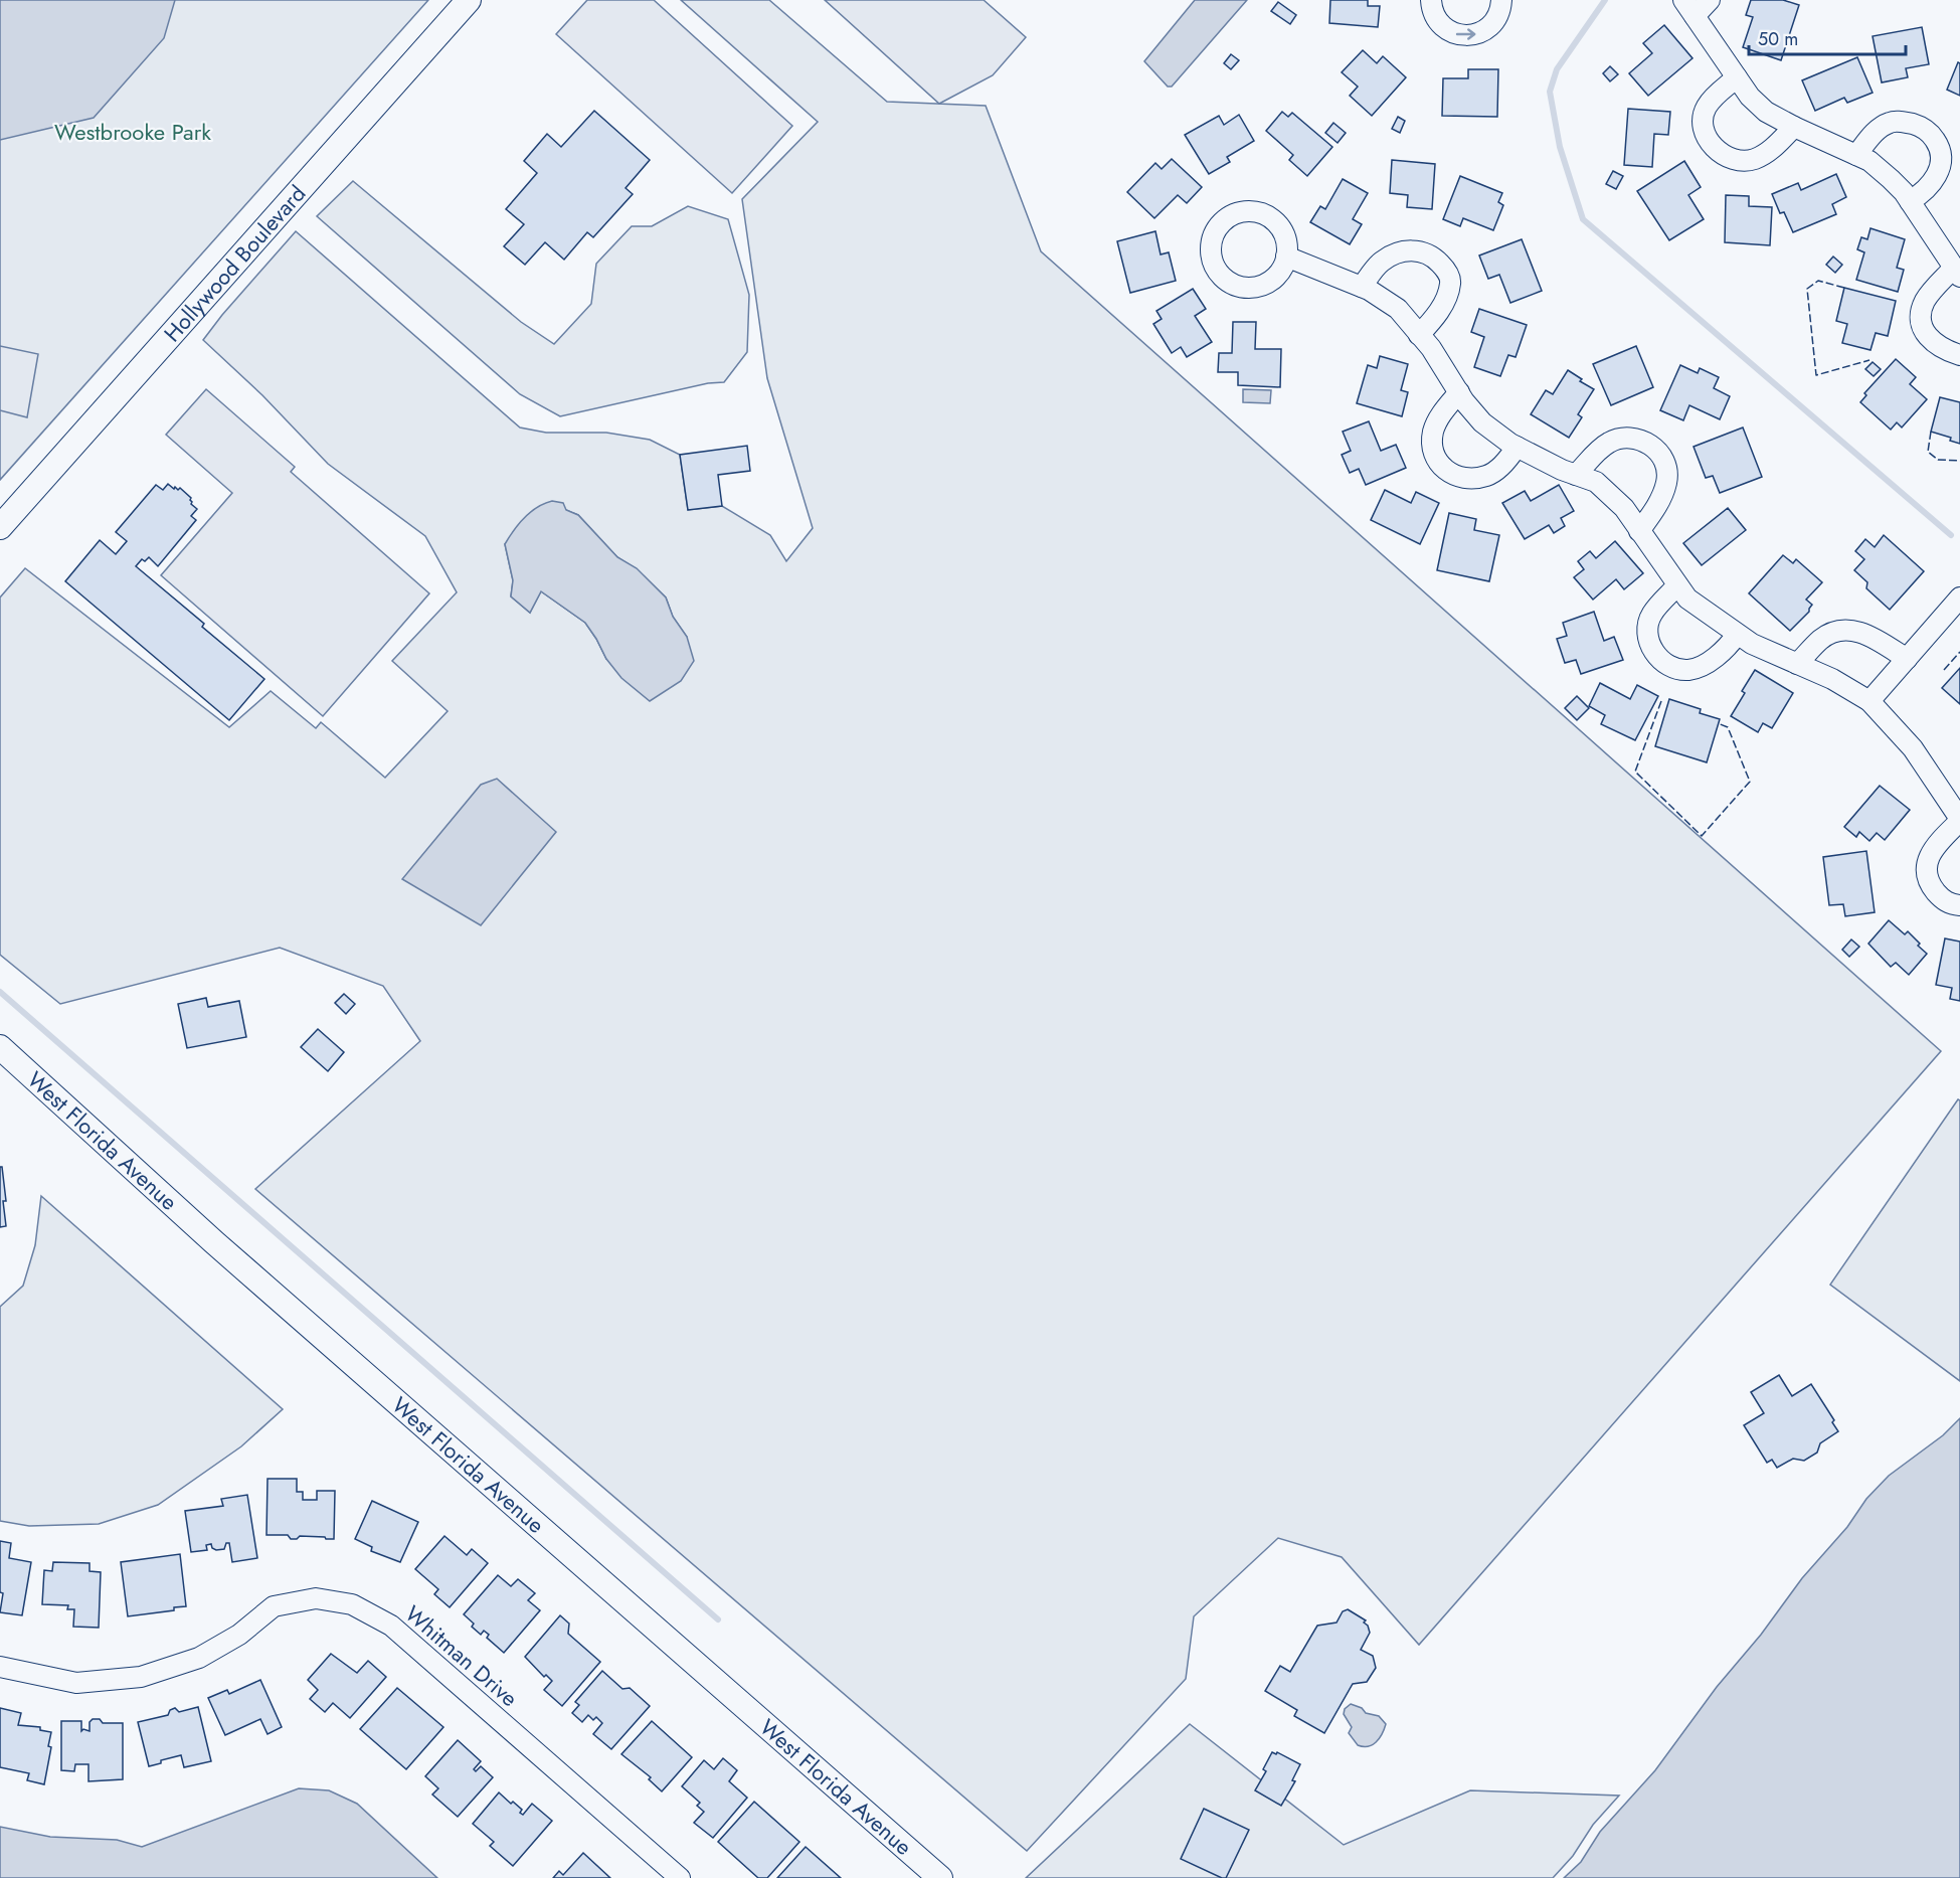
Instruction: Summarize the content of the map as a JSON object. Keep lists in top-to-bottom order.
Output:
{
  "streets": {
    "street": ["Hollywood Boulevard", "West Florida Avenue", "Whitman Drive"]
  },
  "parks": ["Westbrooke Park"],
  "scale_bar": "50 m"
}
